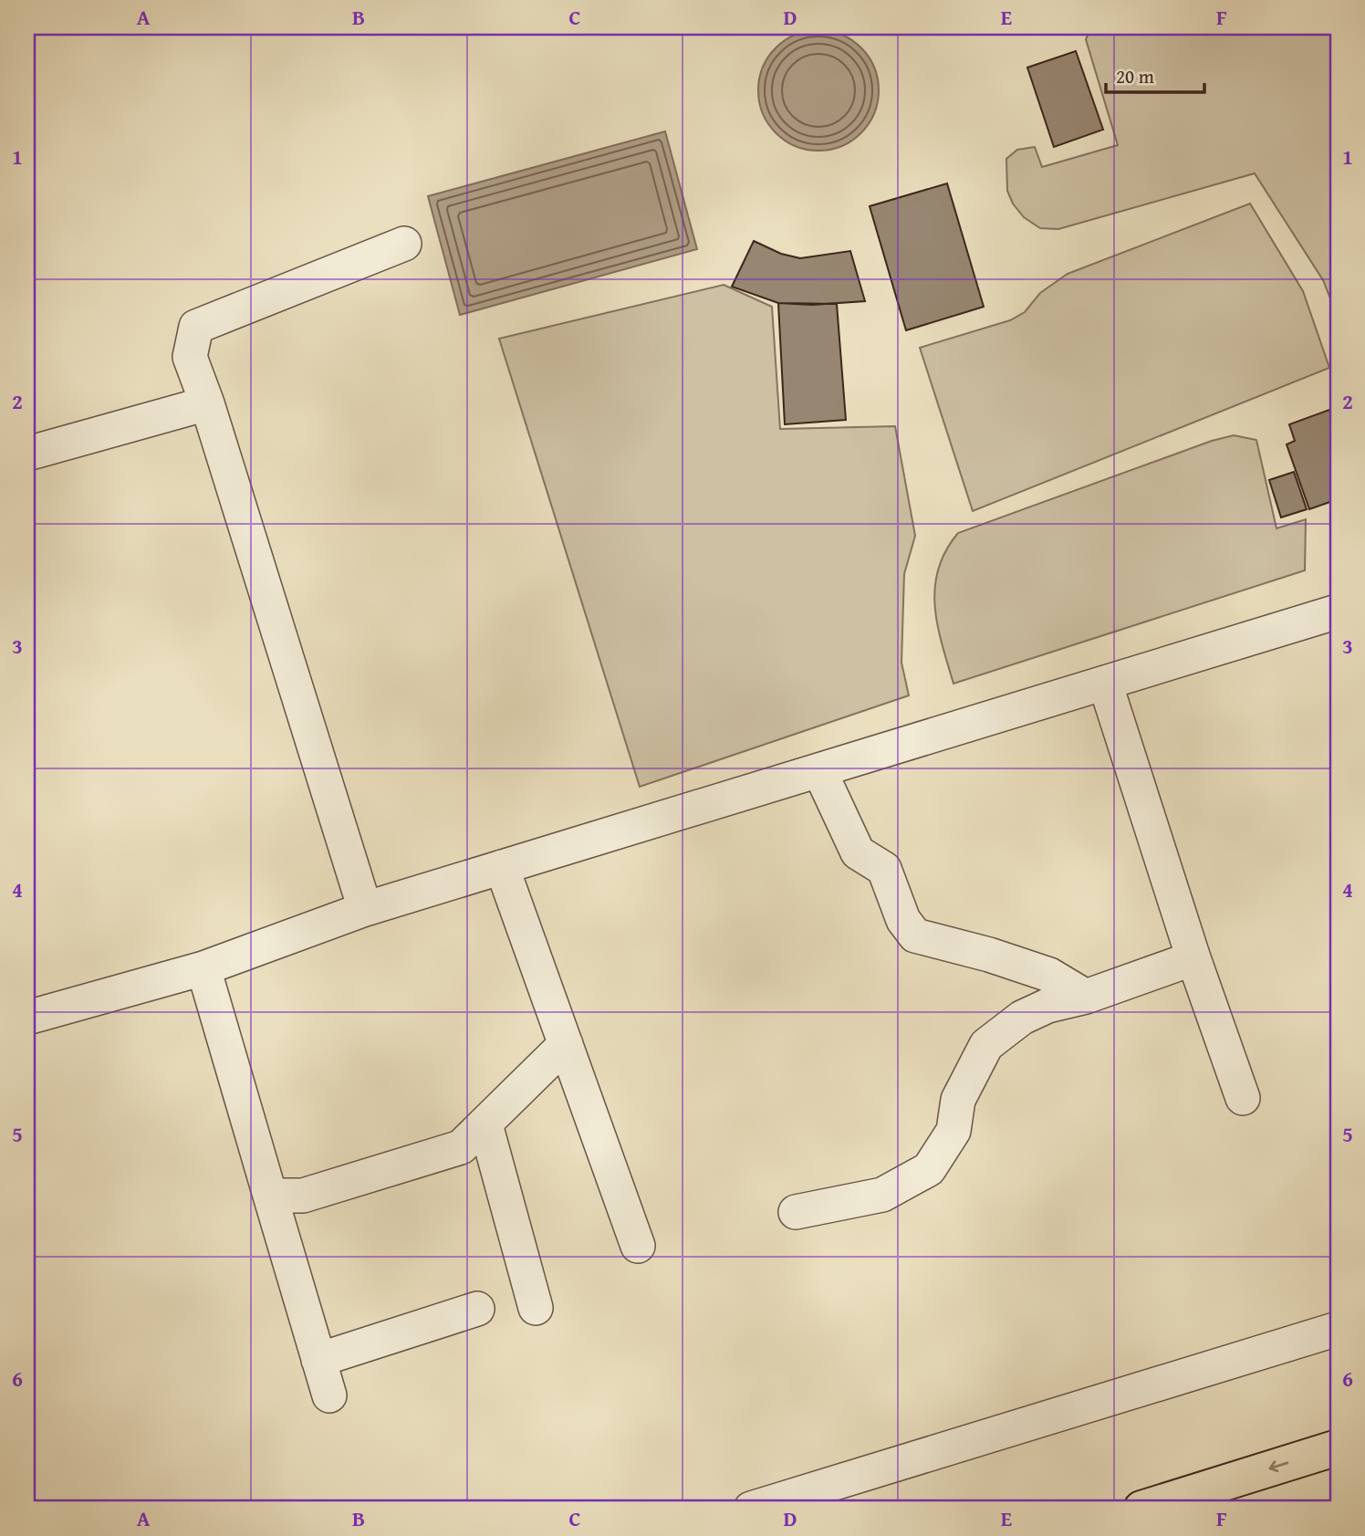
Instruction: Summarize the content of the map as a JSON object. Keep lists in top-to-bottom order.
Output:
{
  "scale_bar": "20 m",
  "grid": {
    "columns": [
      "A",
      "B",
      "C",
      "D",
      "E",
      "F"
    ],
    "rows": [
      "1",
      "2",
      "3",
      "4",
      "5",
      "6"
    ]
  }
}
